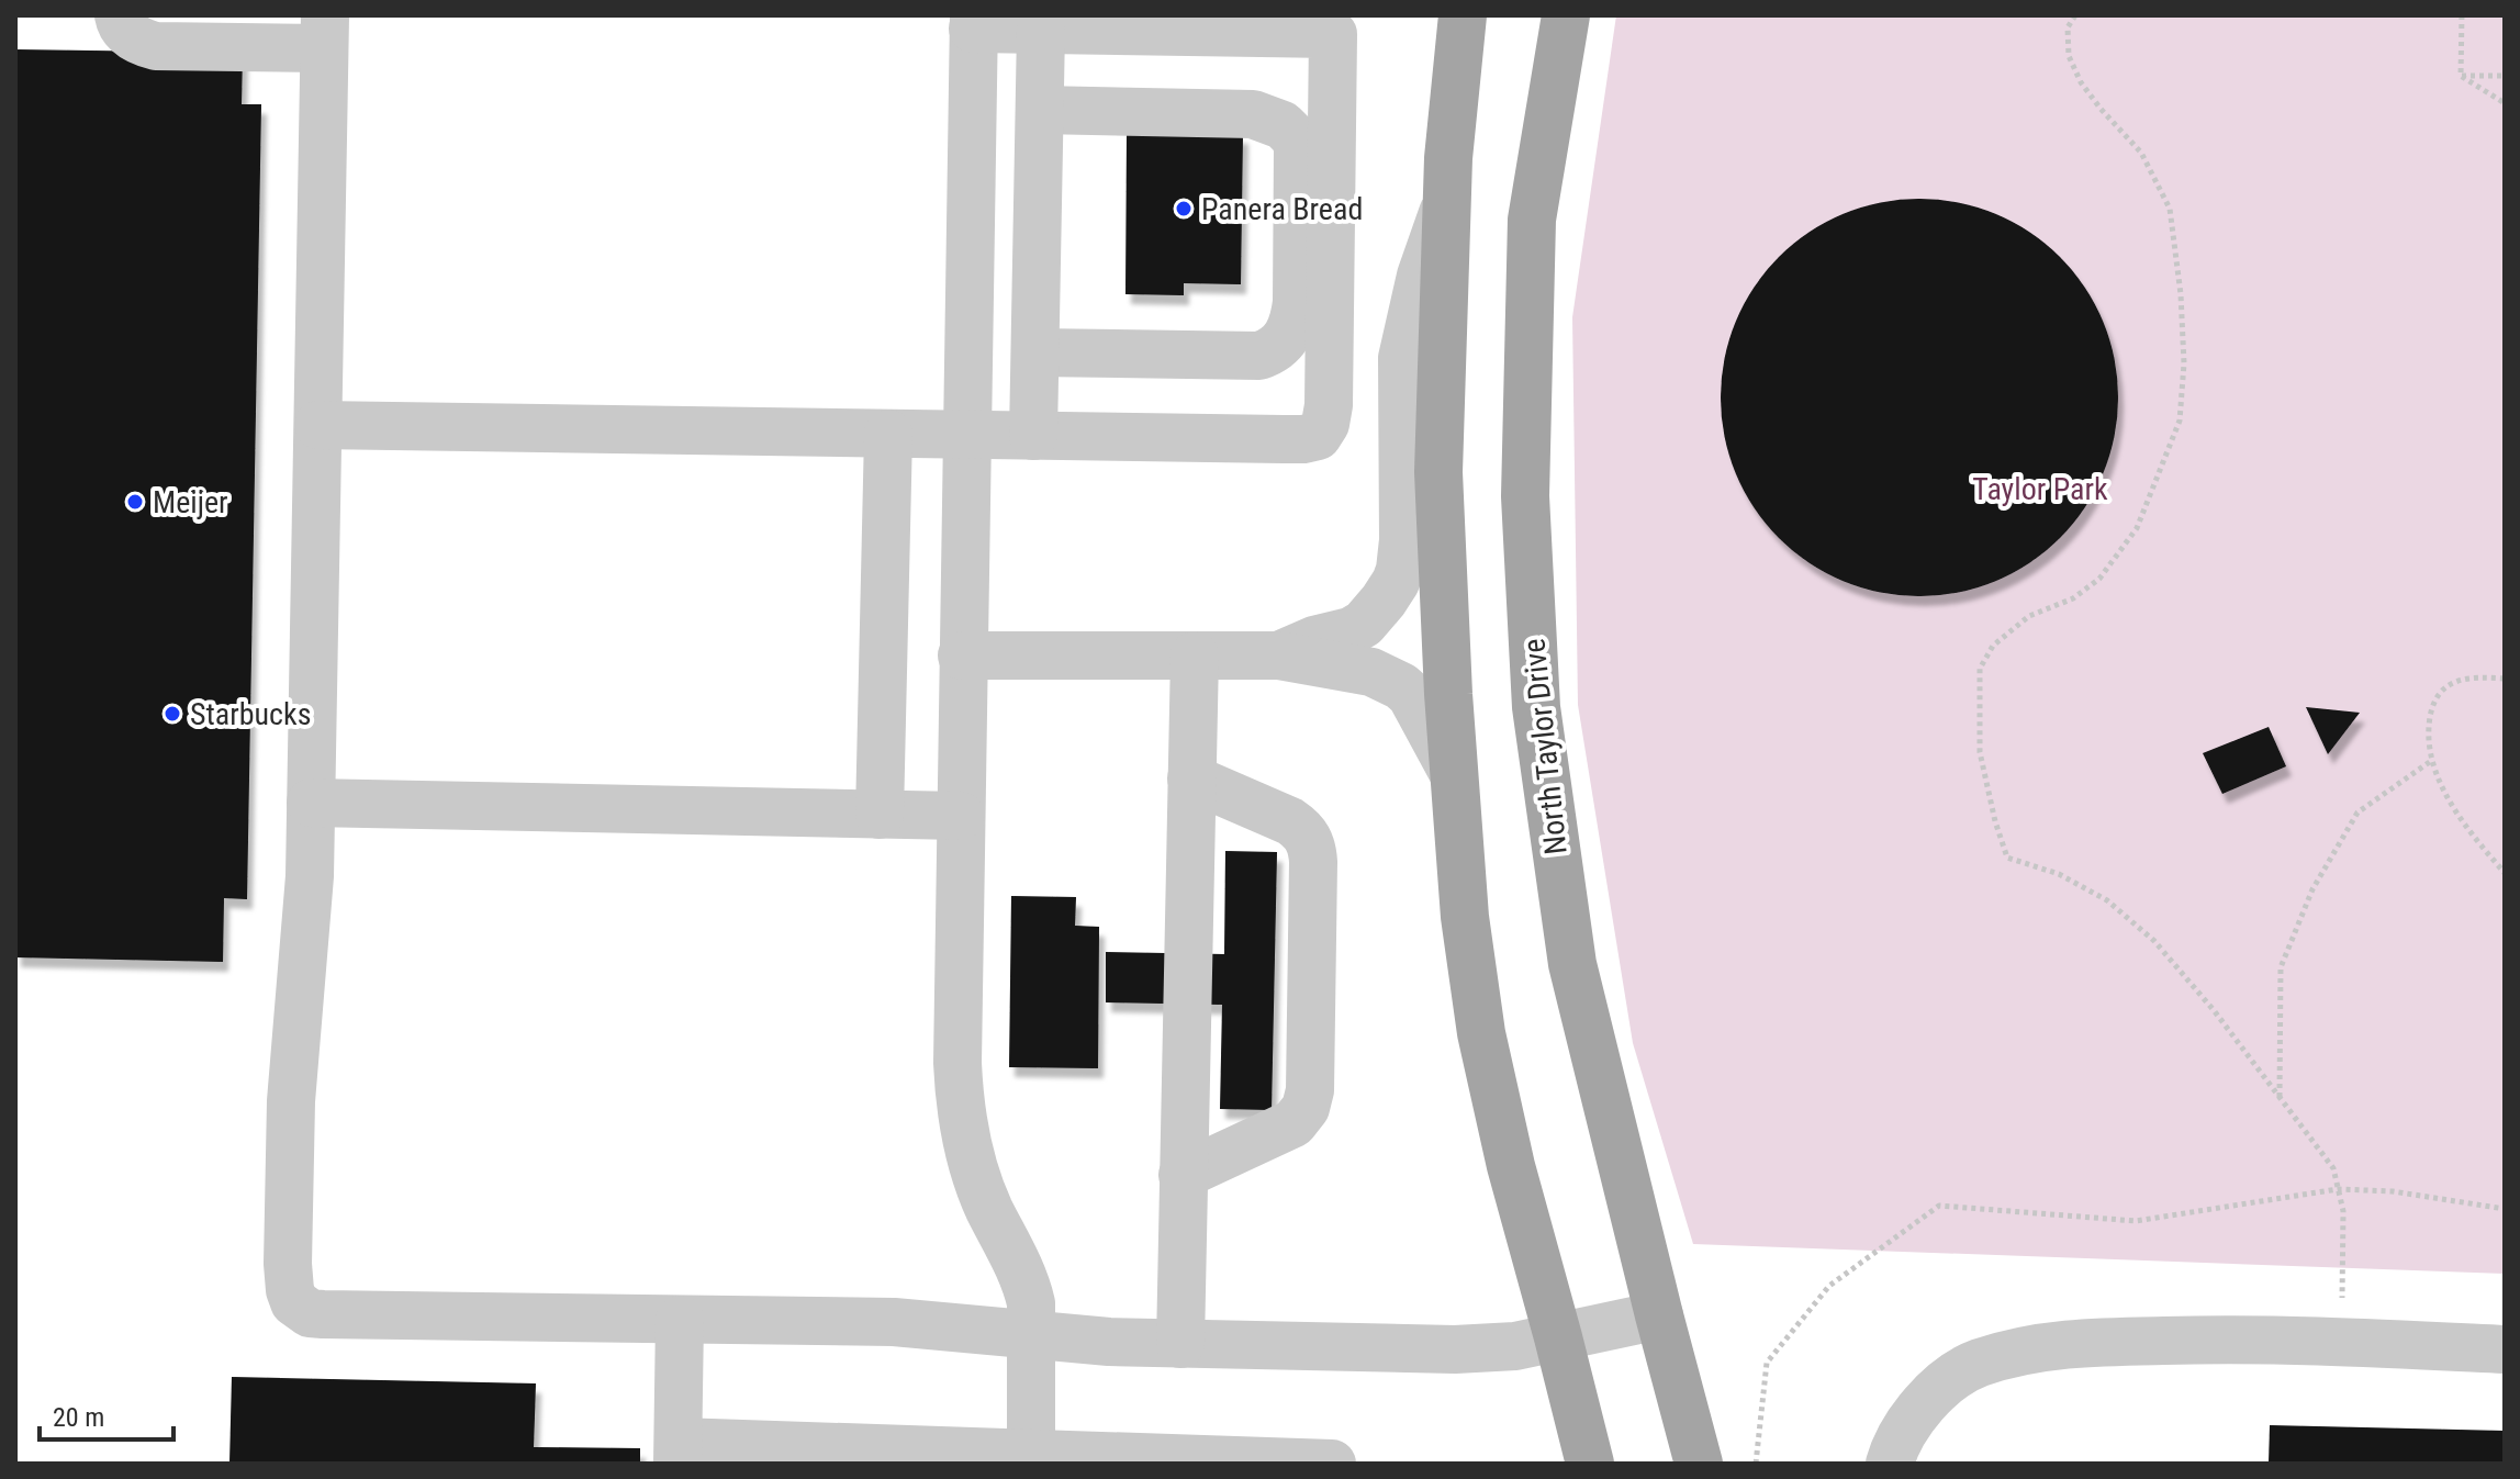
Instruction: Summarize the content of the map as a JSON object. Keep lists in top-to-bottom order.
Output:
{
  "streets": {
    "main road": ["North Taylor Drive"]
  },
  "parks": ["Taylor Park"],
  "places": ["Panera Bread", "Meijer", "Starbucks"],
  "scale_bar": "20 m"
}
